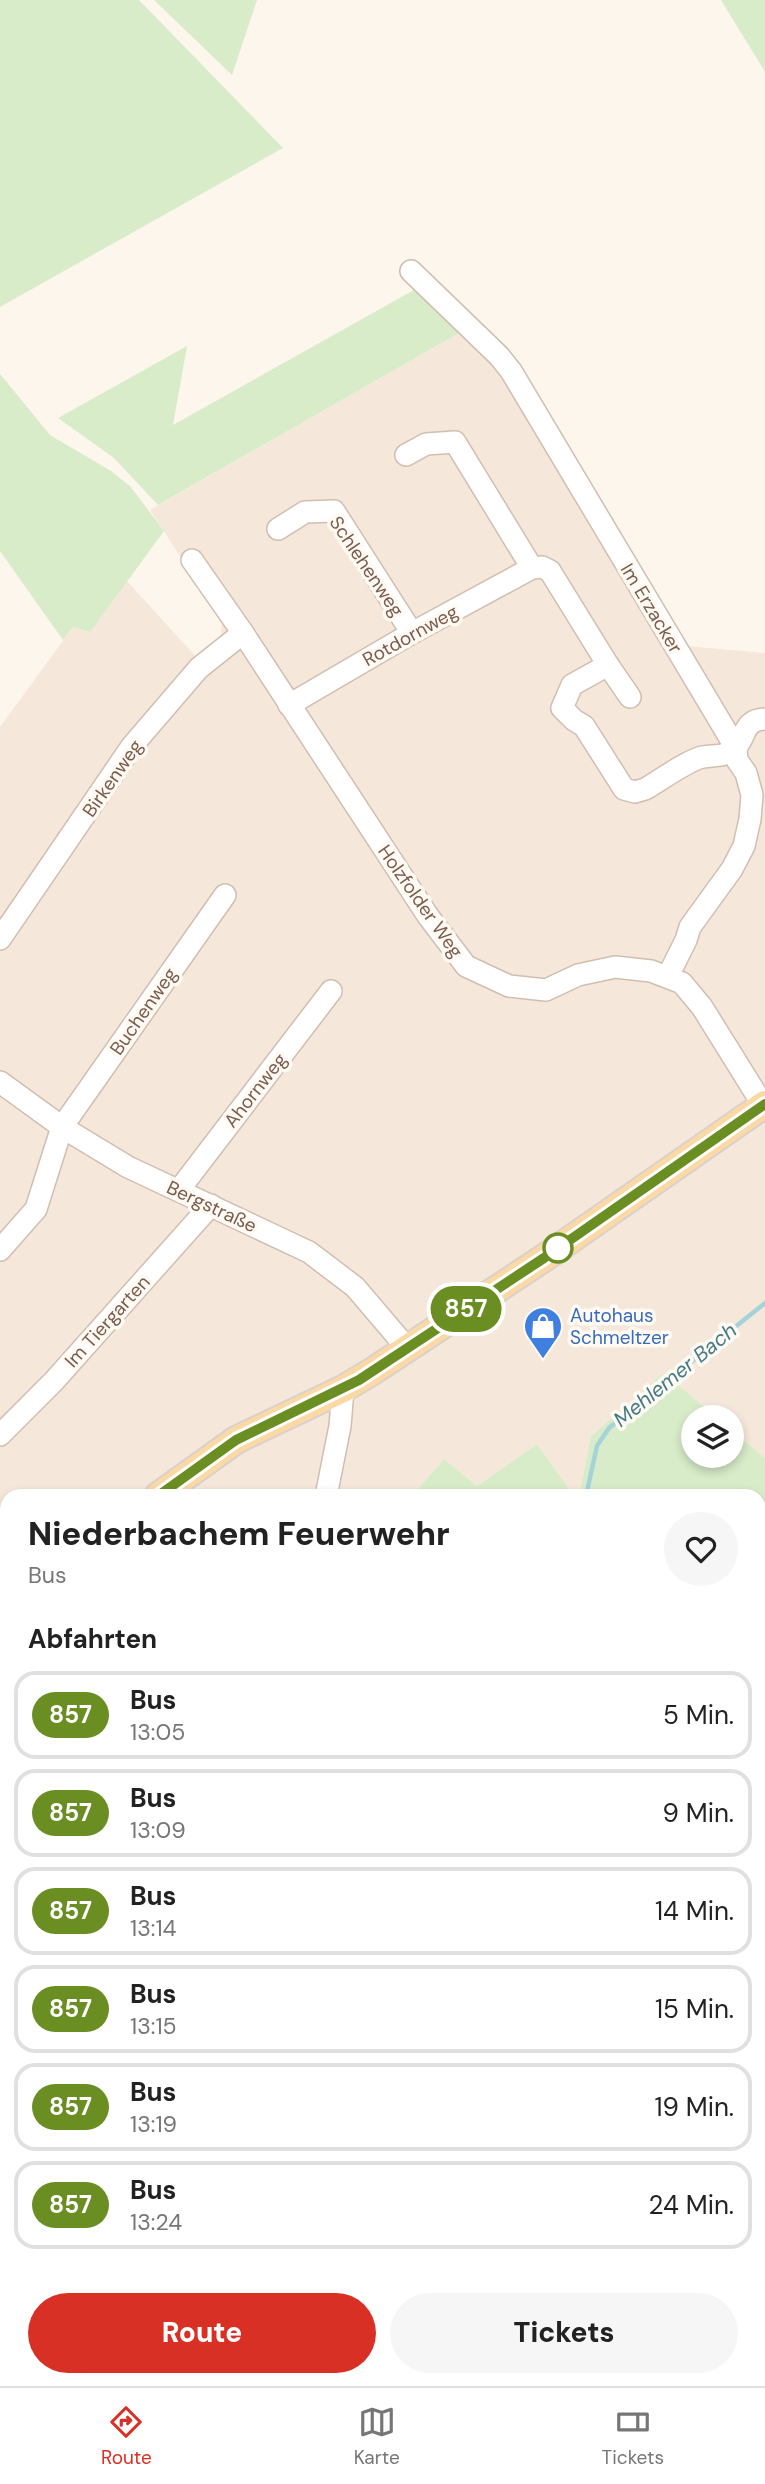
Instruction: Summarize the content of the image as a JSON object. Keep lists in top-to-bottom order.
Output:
{
  "streets": {
    "street": [
      "Schlehenweg",
      "Im Erzacker",
      "Rotdornweg",
      "Birkenweg",
      "Holzfolder Weg",
      "Buchenweg",
      "Ahornweg",
      "Bergstraße",
      "Im Tiergarten"
    ]
  },
  "crossings": [
    ["Schlehenweg", "Rotdornweg"],
    ["Im Erzacker", "Holzfolder Weg"],
    ["Rotdornweg", "Holzfolder Weg"],
    ["Birkenweg", "Holzfolder Weg"],
    ["Buchenweg", "Bergstraße"],
    ["Ahornweg", "Bergstraße"],
    ["Bergstraße", "Im Tiergarten"]
  ],
  "water": ["Mehlemer Bach"],
  "places": {
    "shop": ["Autohaus Schmeltzer"]
  },
  "lines": ["bus line 857"],
  "page": {
    "on_map": "857",
    "heading": [
      ["Niederbachem Feuerwehr", "Bus"],
      "Abfahrten"
    ],
    "list": [
      {
        "mark": "857",
        "name": "Bus",
        "note": "13:05",
        "value": "5 Min."
      },
      {
        "mark": "857",
        "name": "Bus",
        "note": "13:09",
        "value": "9 Min."
      },
      {
        "mark": "857",
        "name": "Bus",
        "note": "13:14",
        "value": "14 Min."
      },
      {
        "mark": "857",
        "name": "Bus",
        "note": "13:15",
        "value": "15 Min."
      },
      {
        "mark": "857",
        "name": "Bus",
        "note": "13:19",
        "value": "19 Min."
      },
      {
        "mark": "857",
        "name": "Bus",
        "note": "13:24",
        "value": "24 Min."
      }
    ],
    "buttons": ["Route", "Tickets"],
    "tabs": ["Route", "Karte", "Tickets"]
  }
}
